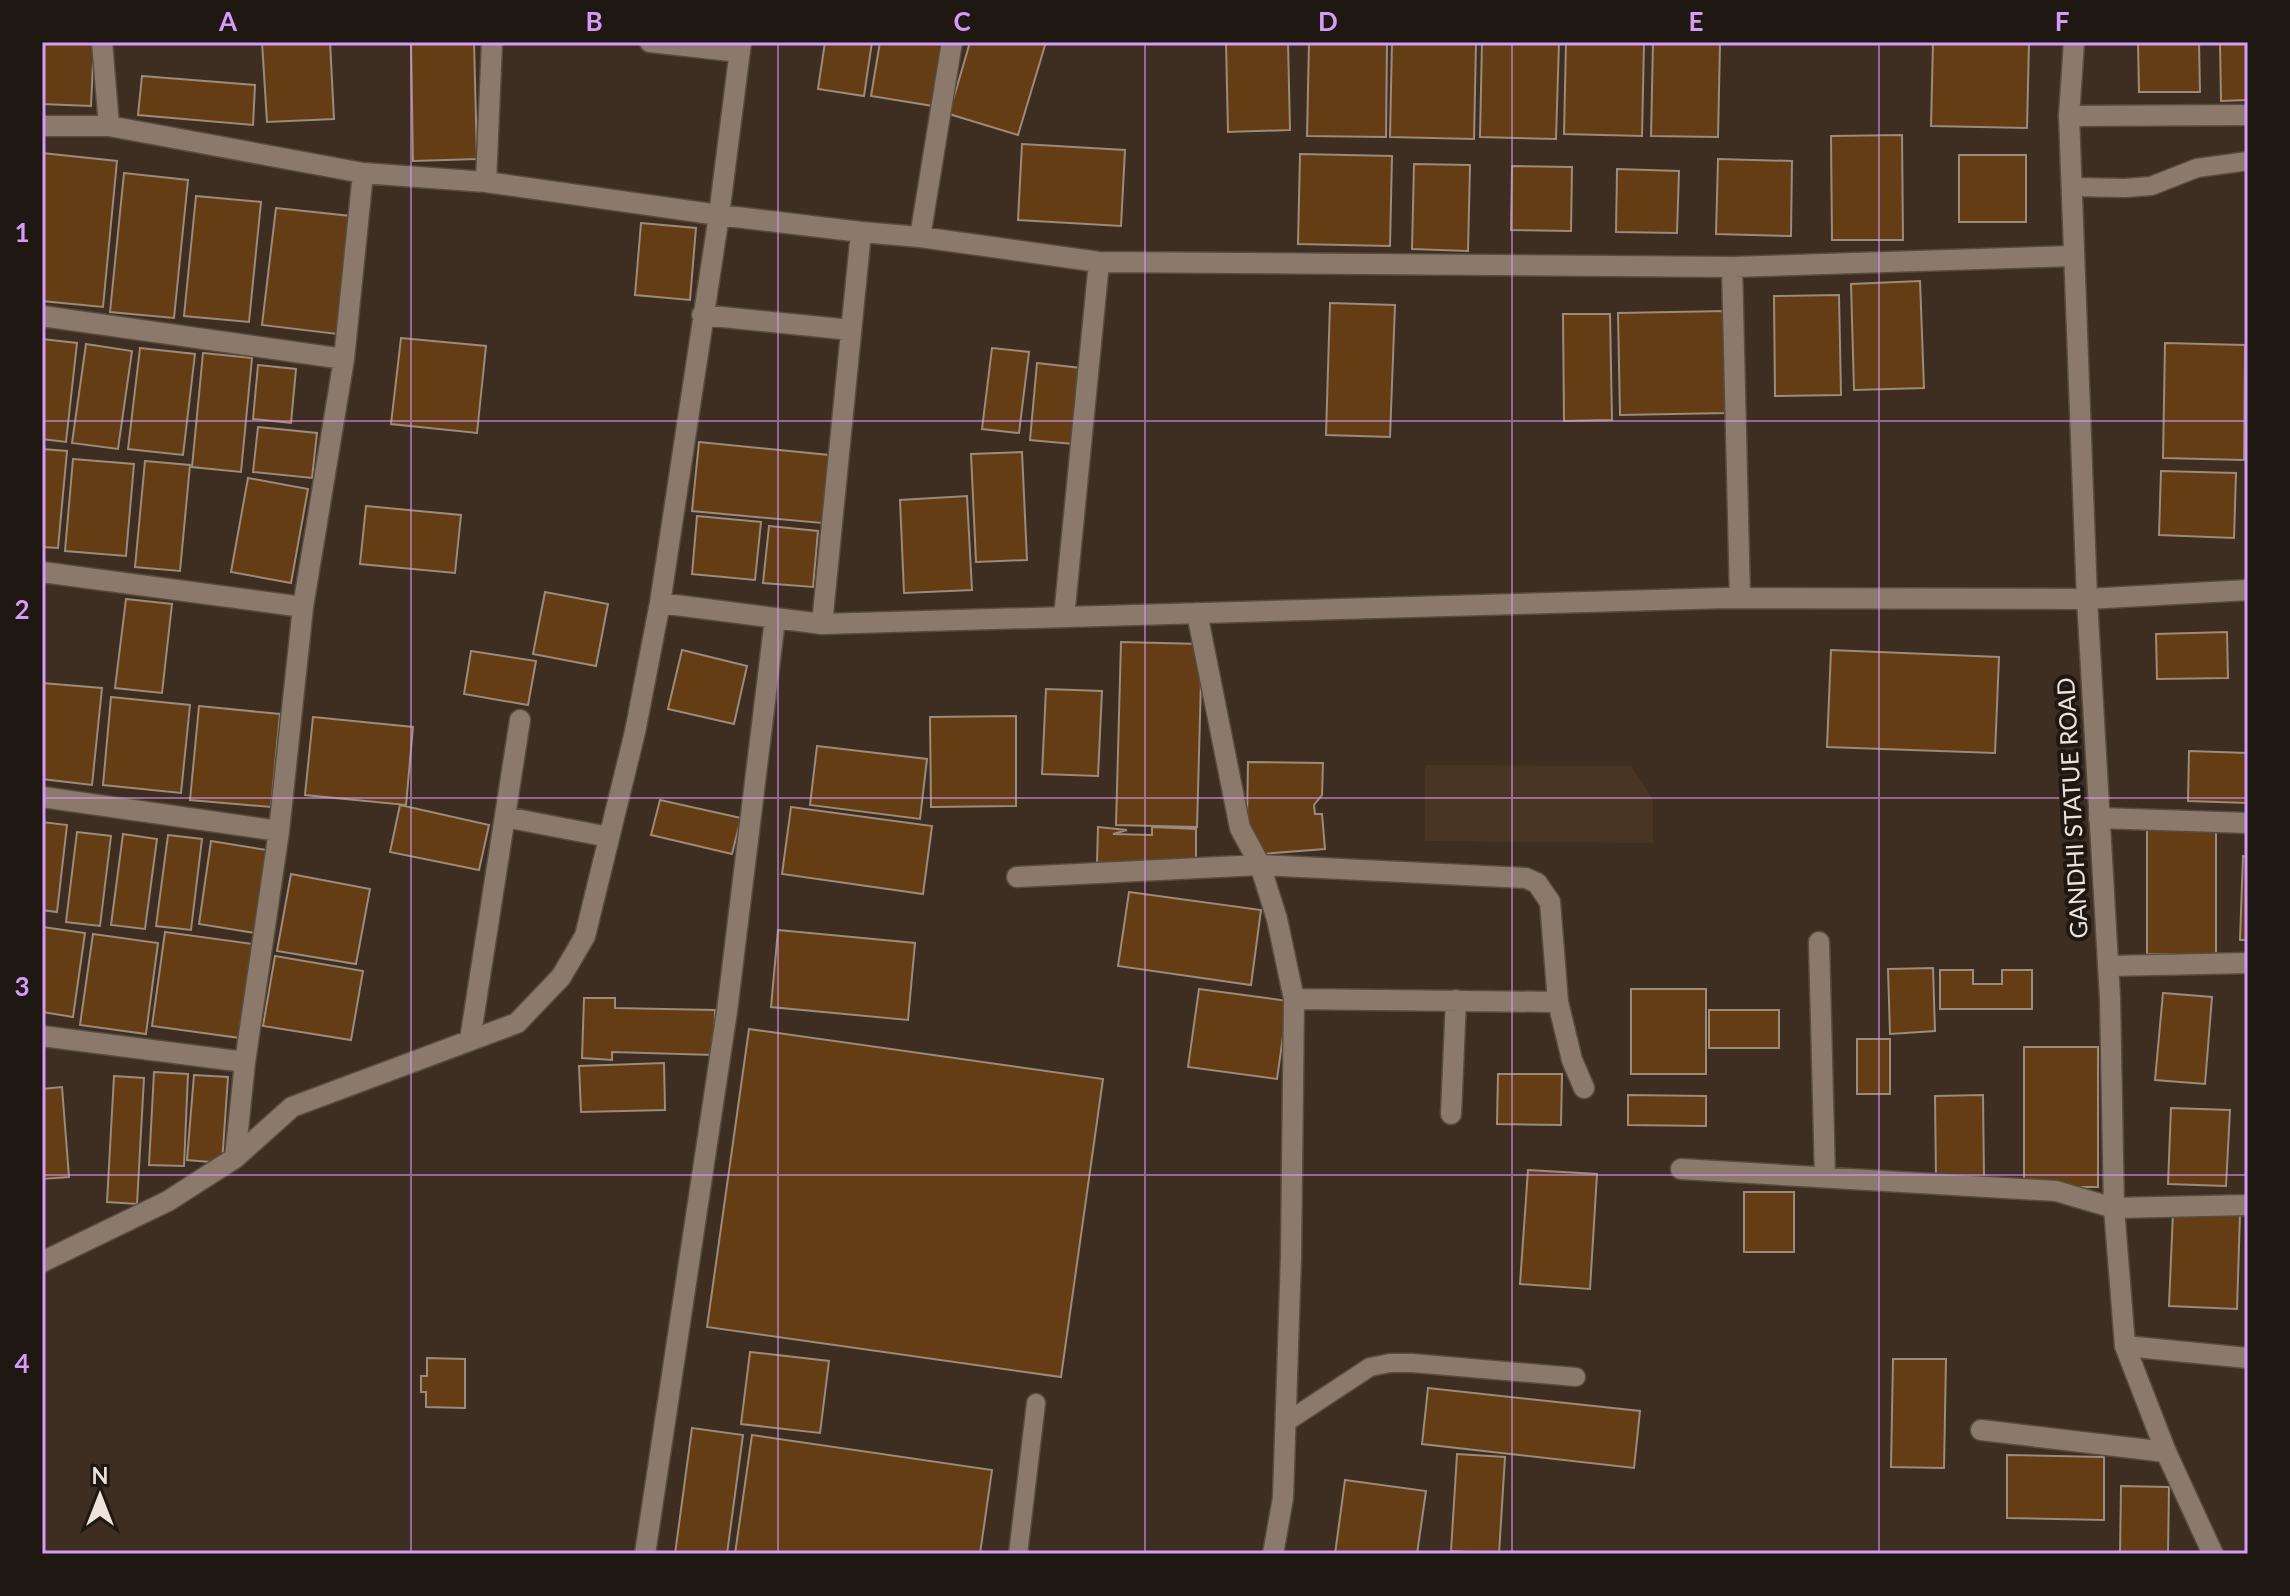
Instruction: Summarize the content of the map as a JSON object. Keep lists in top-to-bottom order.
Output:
{
  "streets": {
    "street": ["GANDHI STATUE ROAD"]
  },
  "north": "top",
  "grid": {
    "columns": [
      "A",
      "B",
      "C",
      "D",
      "E",
      "F"
    ],
    "rows": [
      "1",
      "2",
      "3",
      "4"
    ]
  }
}
